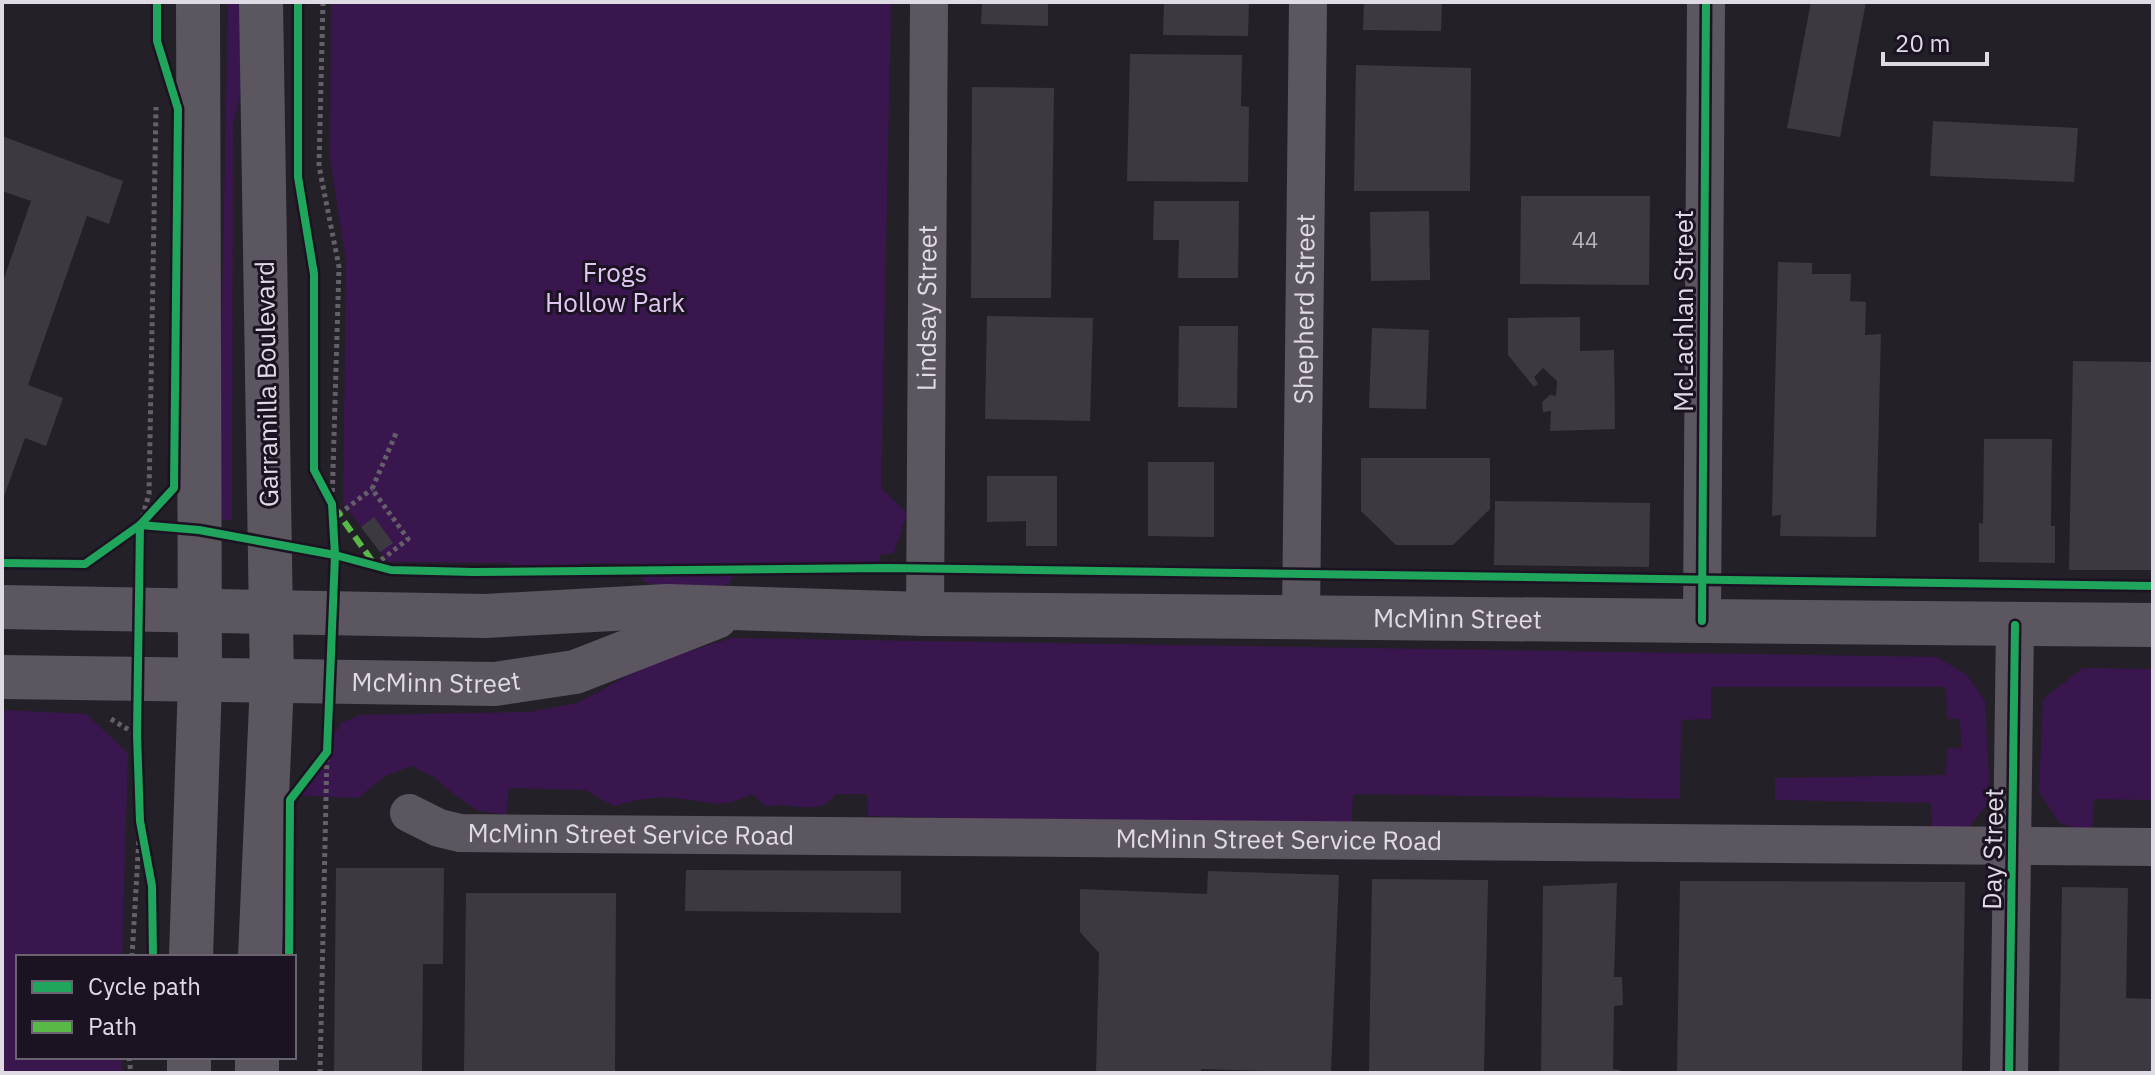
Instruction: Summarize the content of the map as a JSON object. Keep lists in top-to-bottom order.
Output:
{
  "streets": {
    "street": [
      "Lindsay Street",
      "Shepherd Street",
      "McLachlan Street",
      "Garramilla Boulevard",
      "McMinn Street",
      "McMinn Street Service Road",
      "Day Street"
    ]
  },
  "crossings": [
    ["Lindsay Street", "McMinn Street"],
    ["Shepherd Street", "McMinn Street"],
    ["McLachlan Street", "McMinn Street"],
    ["Garramilla Boulevard", "McMinn Street"],
    ["McMinn Street", "Day Street"],
    ["McMinn Street Service Road", "Day Street"]
  ],
  "parks": ["Frogs Hollow Park"],
  "house_numbers": ["44"],
  "legend": ["Cycle path", "Path"],
  "scale_bar": "20 m"
}
